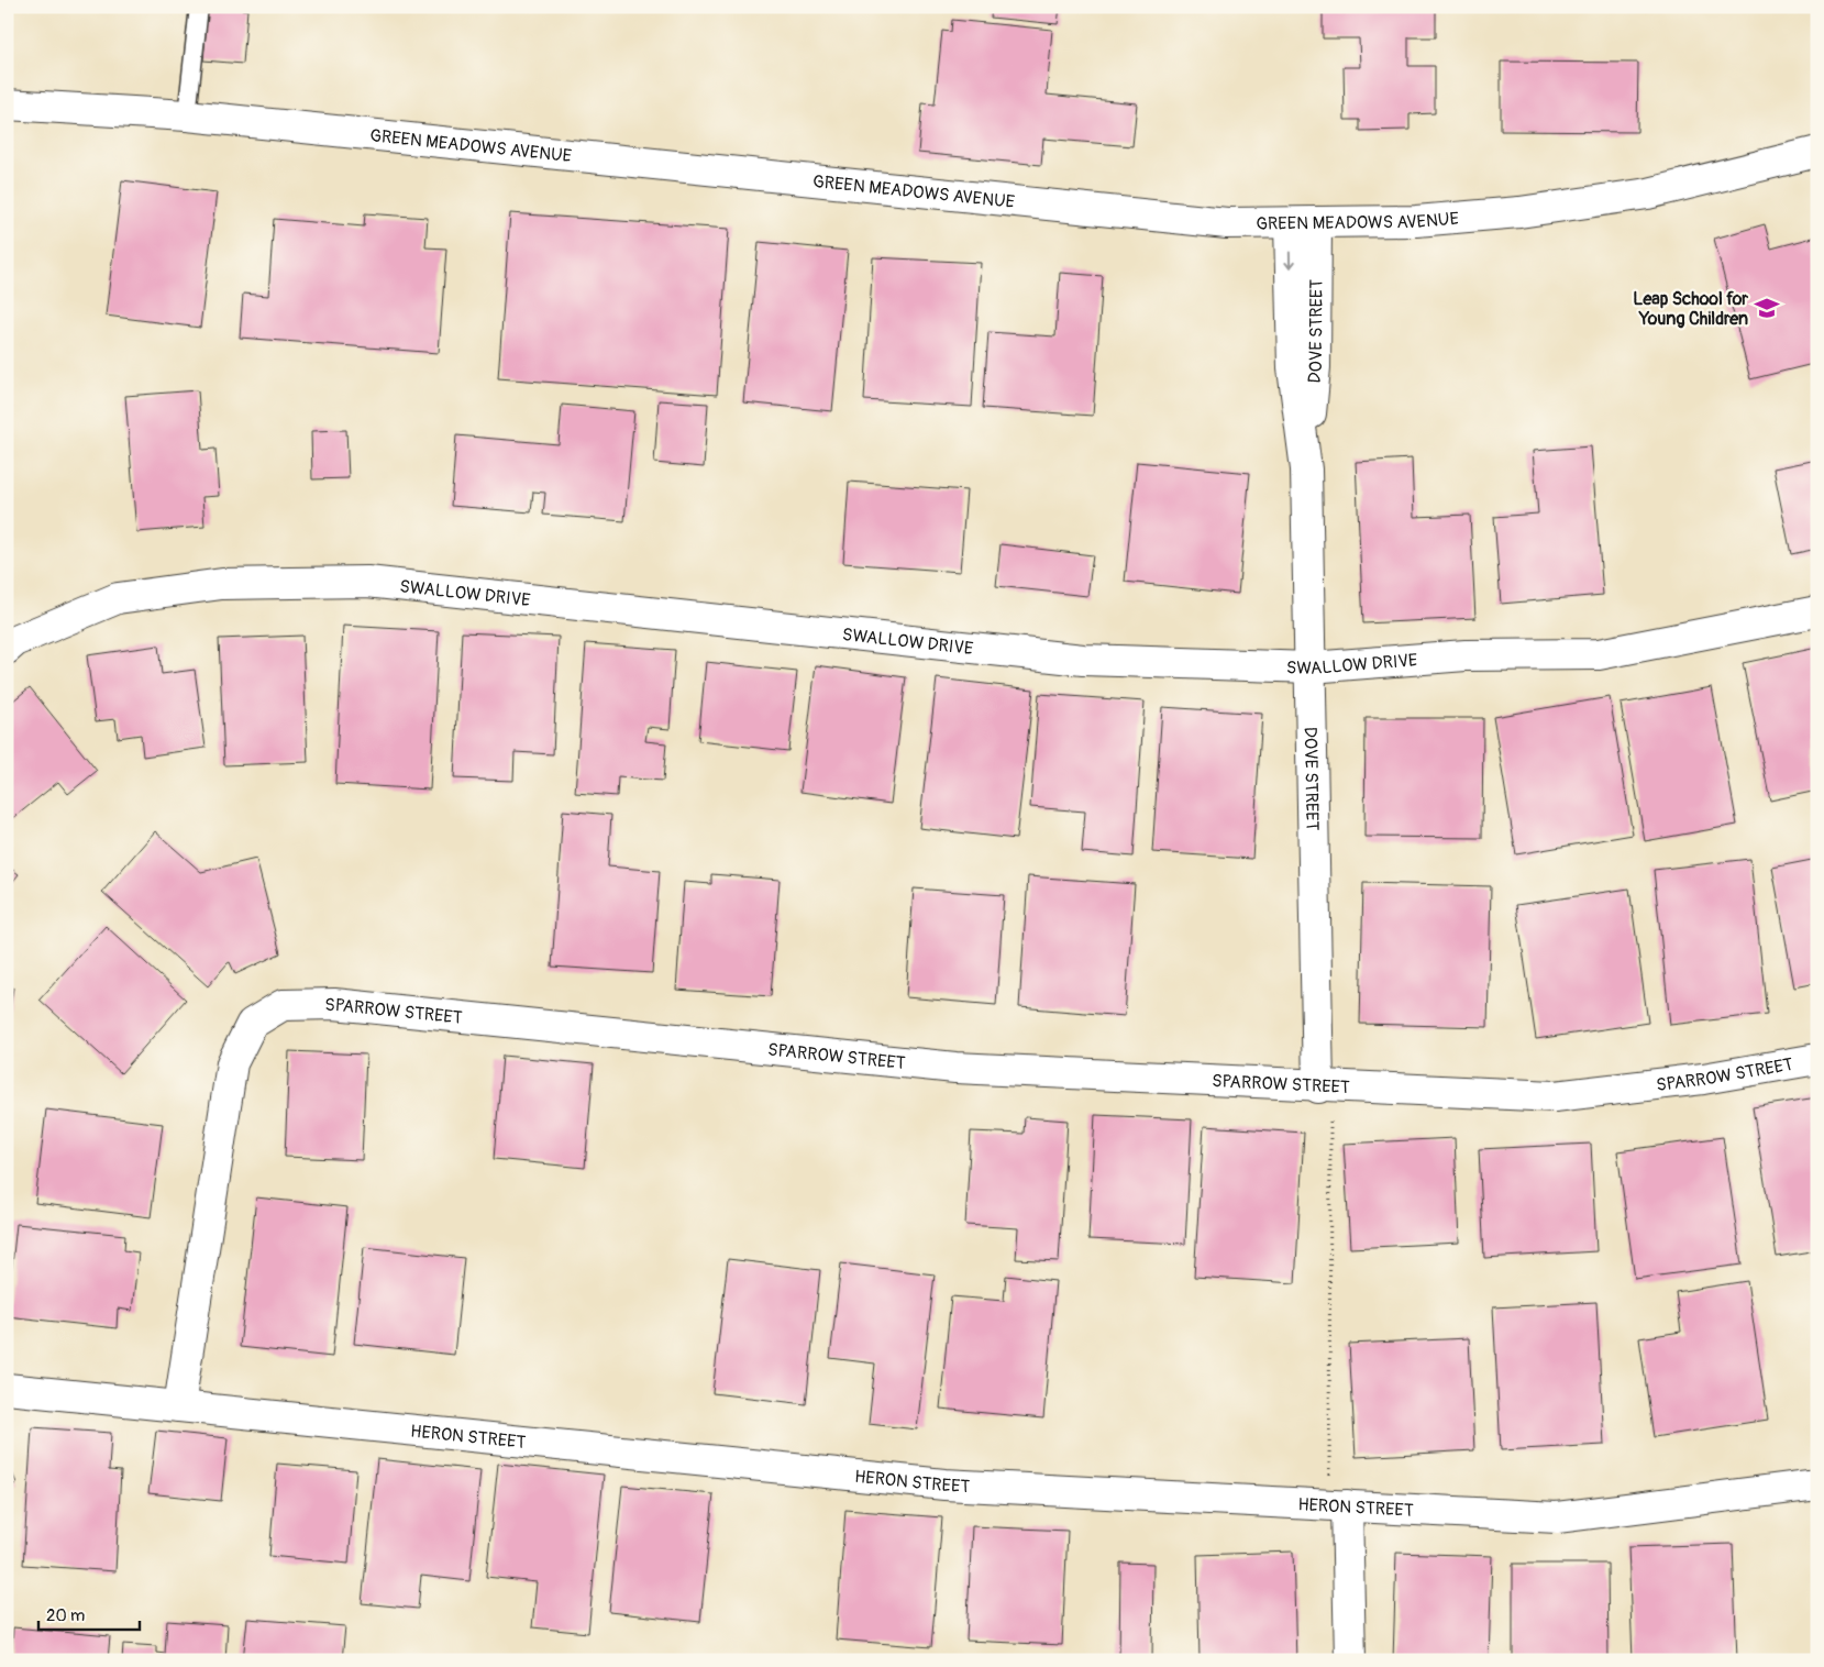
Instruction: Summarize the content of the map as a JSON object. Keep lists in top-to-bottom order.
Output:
{
  "streets": {
    "street": [
      "GREEN MEADOWS AVENUE",
      "DOVE STREET",
      "SWALLOW DRIVE",
      "SPARROW STREET",
      "HERON STREET"
    ]
  },
  "crossings": [
    ["GREEN MEADOWS AVENUE", "DOVE STREET"],
    ["DOVE STREET", "SWALLOW DRIVE"],
    ["DOVE STREET", "SPARROW STREET"],
    ["SPARROW STREET", "HERON STREET"]
  ],
  "places": {
    "school or university": ["Leap School for Young Children"]
  },
  "scale_bar": "20 m"
}
